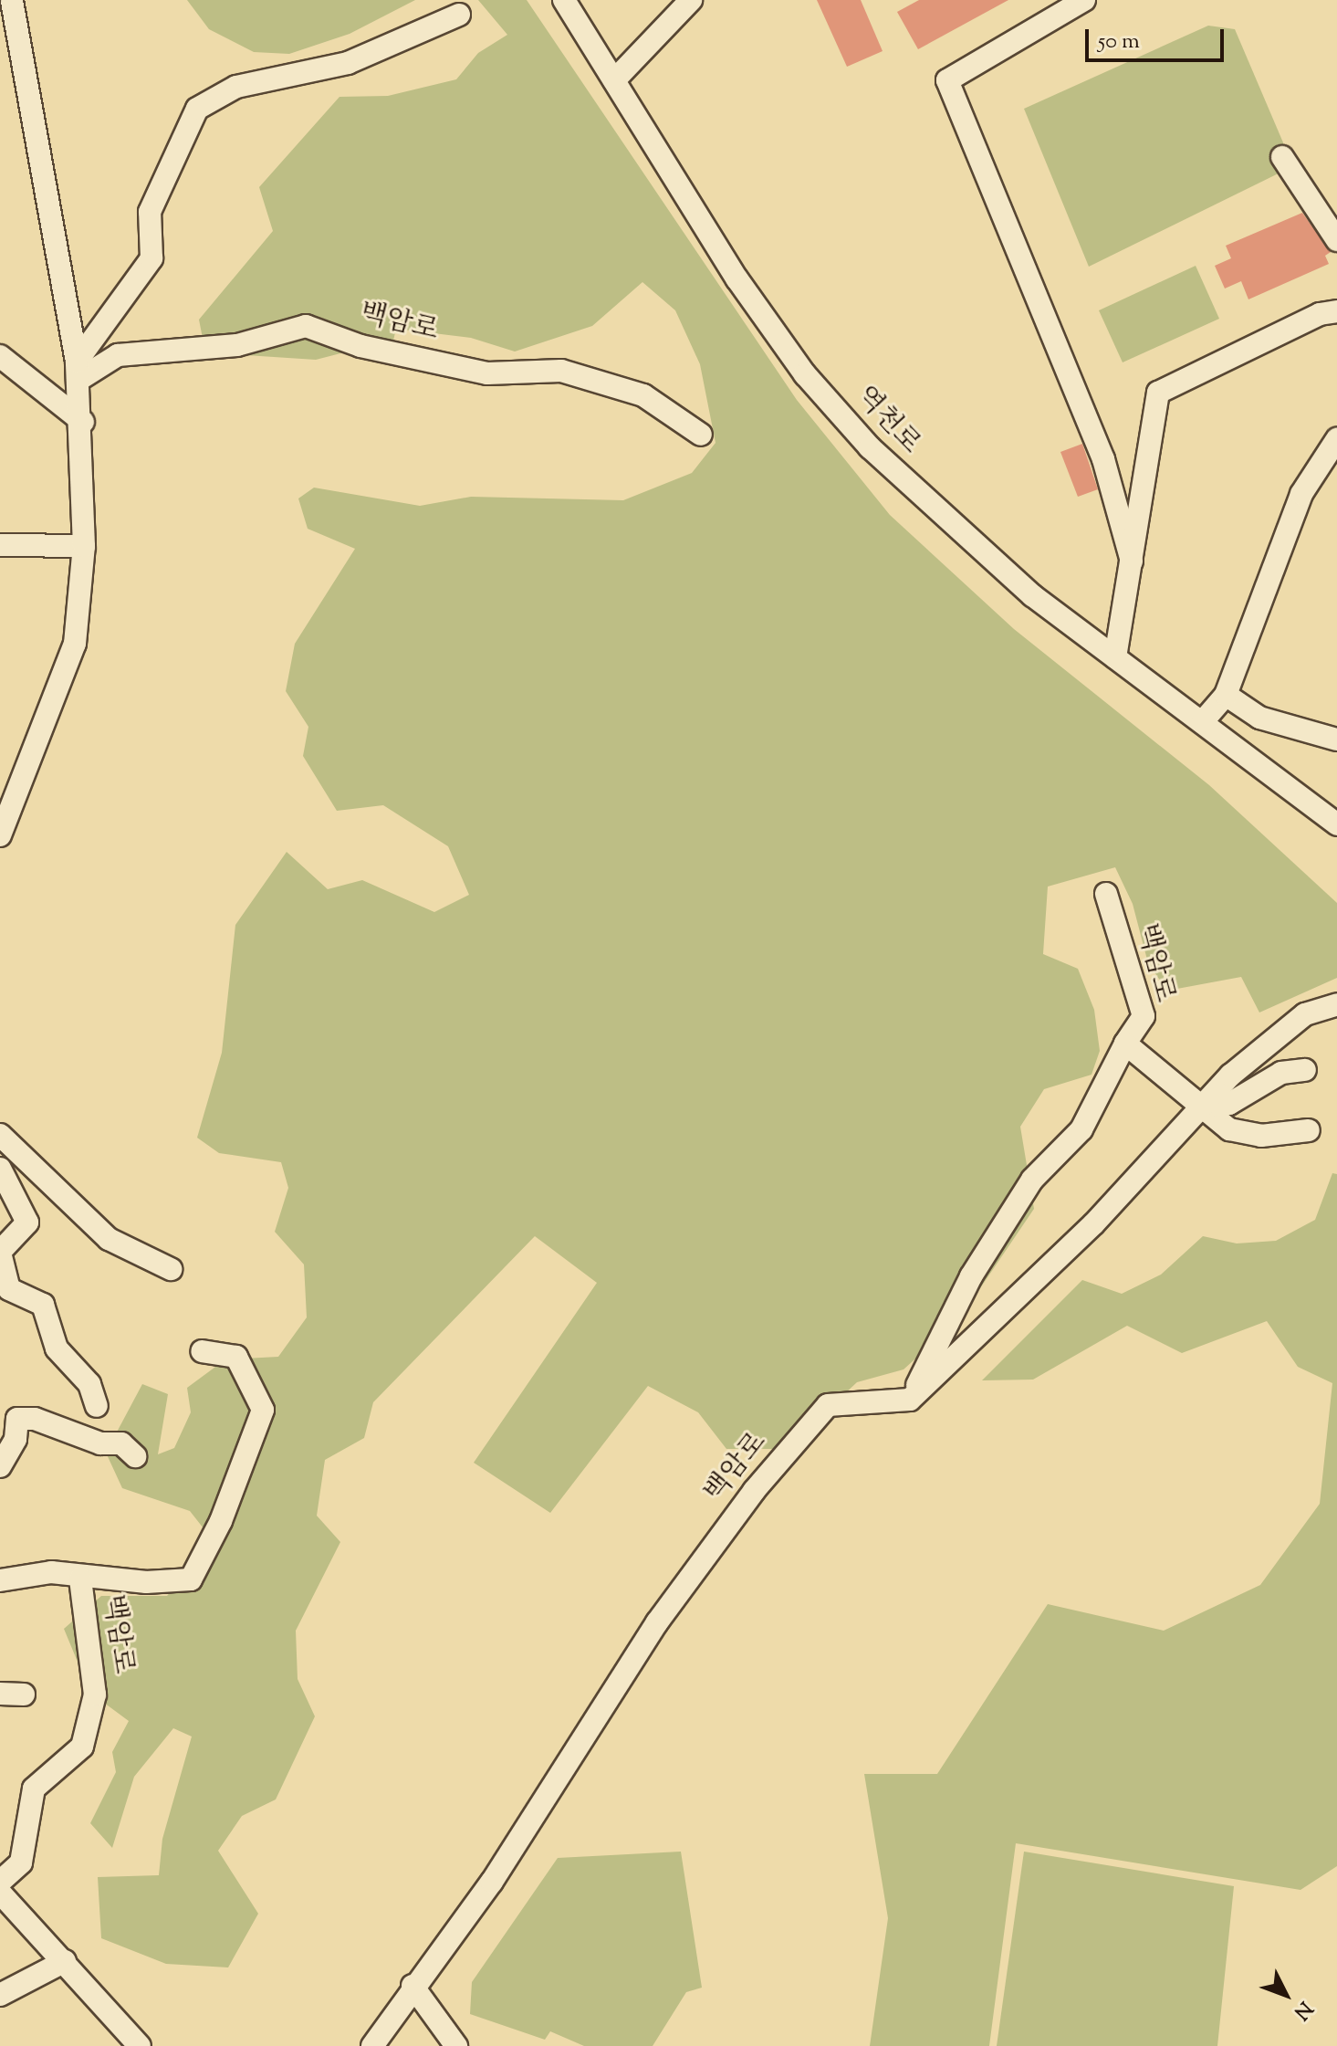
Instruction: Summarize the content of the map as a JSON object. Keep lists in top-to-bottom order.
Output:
{
  "streets": {
    "street": ["백암로", "역천로"]
  },
  "scale_bar": "50 m",
  "north": "bottom right"
}
